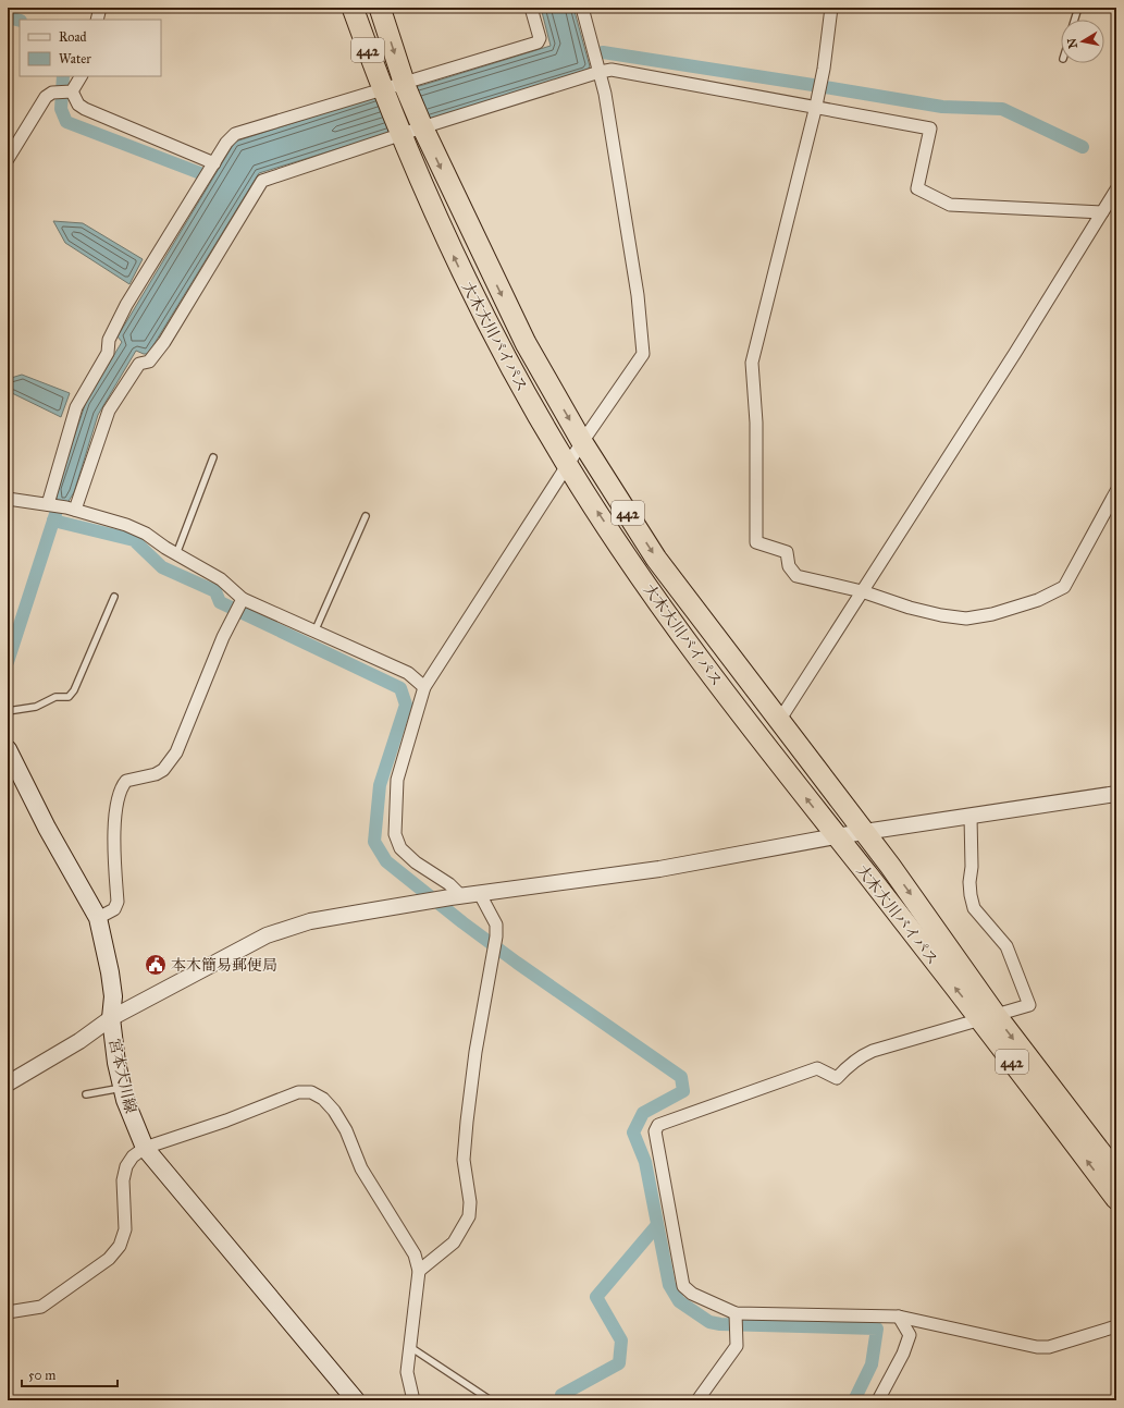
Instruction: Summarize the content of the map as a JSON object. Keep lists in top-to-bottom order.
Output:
{
  "streets": {
    "highway": ["442", "大木大川バイパス"],
    "main road": ["宮本大川線"]
  },
  "places": {
    "public building": ["本木簡易郵便局"]
  },
  "legend": ["Road", "Water"],
  "scale_bar": "50 m",
  "north": "left"
}
